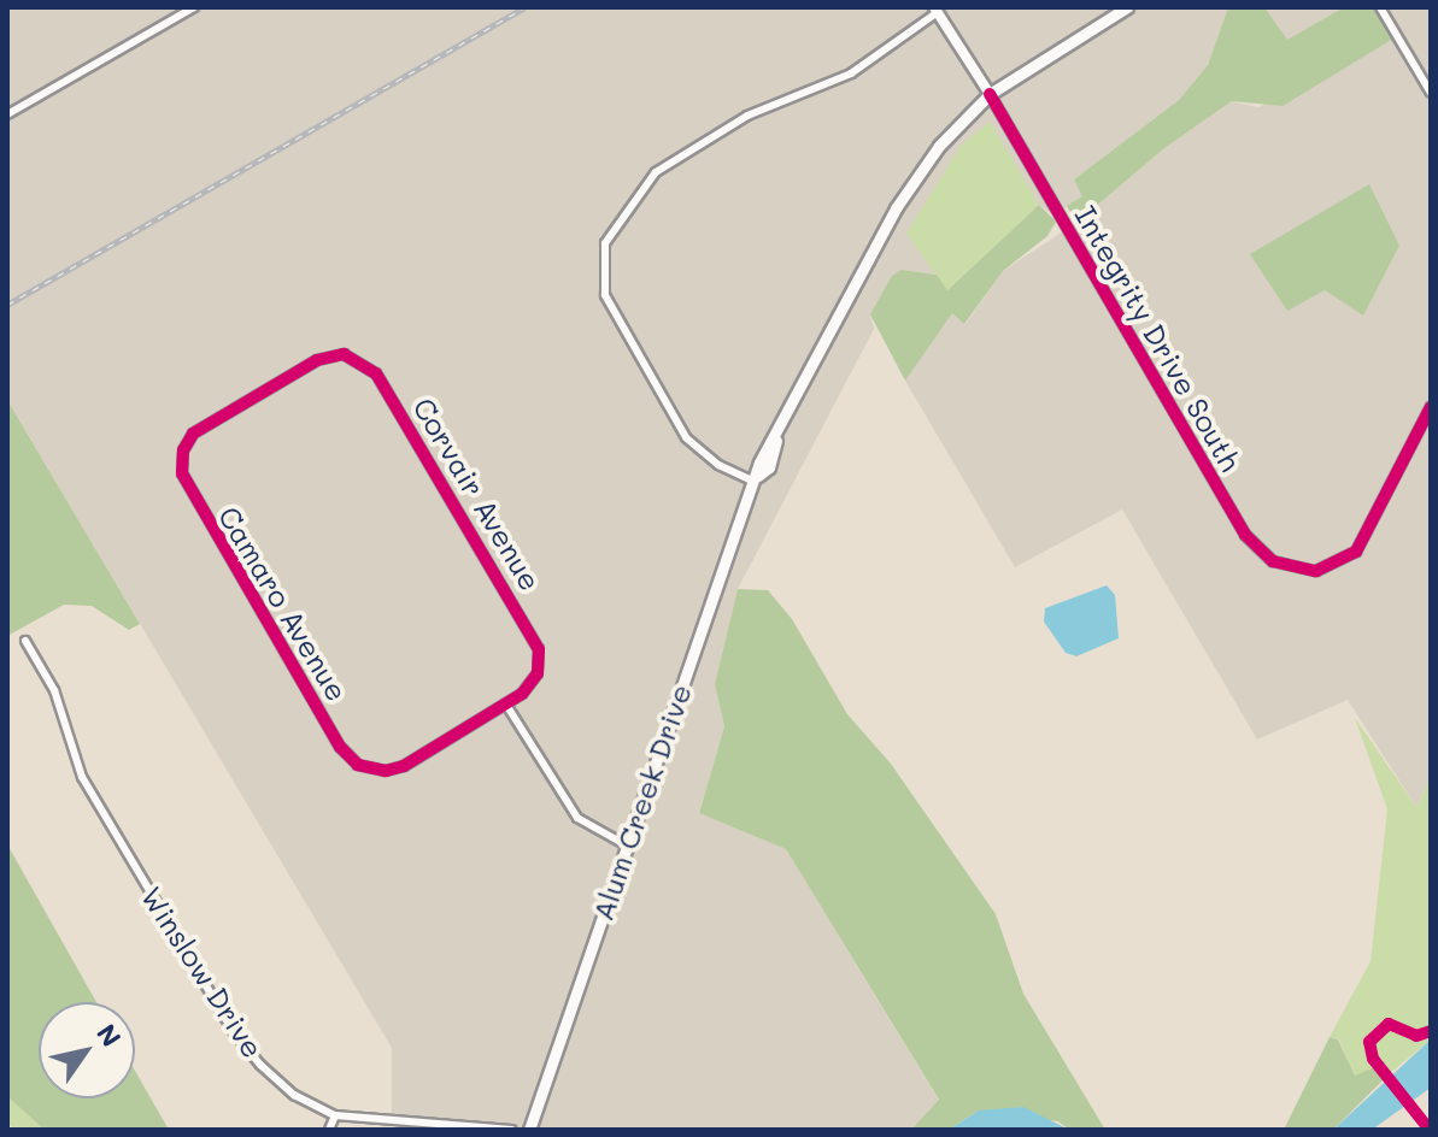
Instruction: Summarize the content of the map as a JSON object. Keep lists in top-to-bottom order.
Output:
{
  "streets": {
    "main road": ["Alum Creek Drive"],
    "street": [
      "Integrity Drive South",
      "Corvair Avenue",
      "Camaro Avenue",
      "Winslow Drive"
    ]
  },
  "crossings": [
    ["Integrity Drive South", "Alum Creek Drive"],
    ["Corvair Avenue", "Camaro Avenue"]
  ],
  "north": "top right"
}
